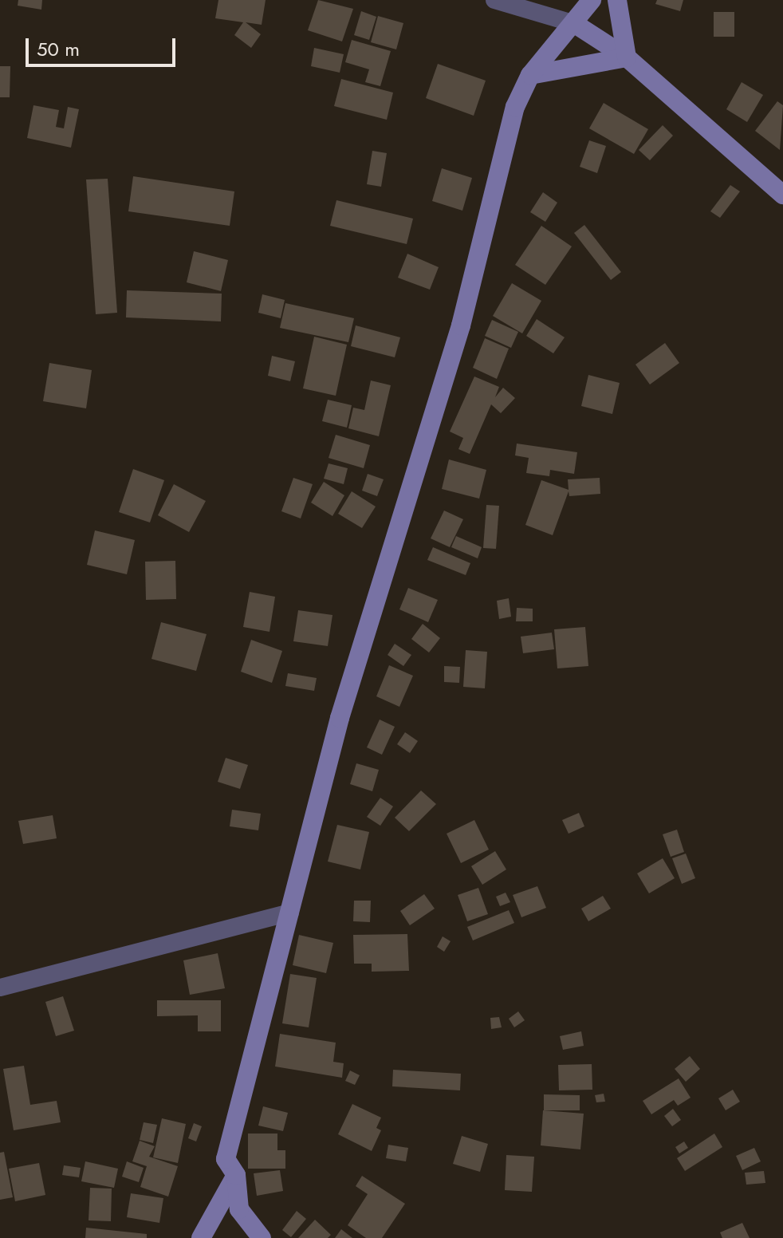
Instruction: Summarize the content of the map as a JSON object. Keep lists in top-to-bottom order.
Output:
{
  "scale_bar": "50 m"
}
